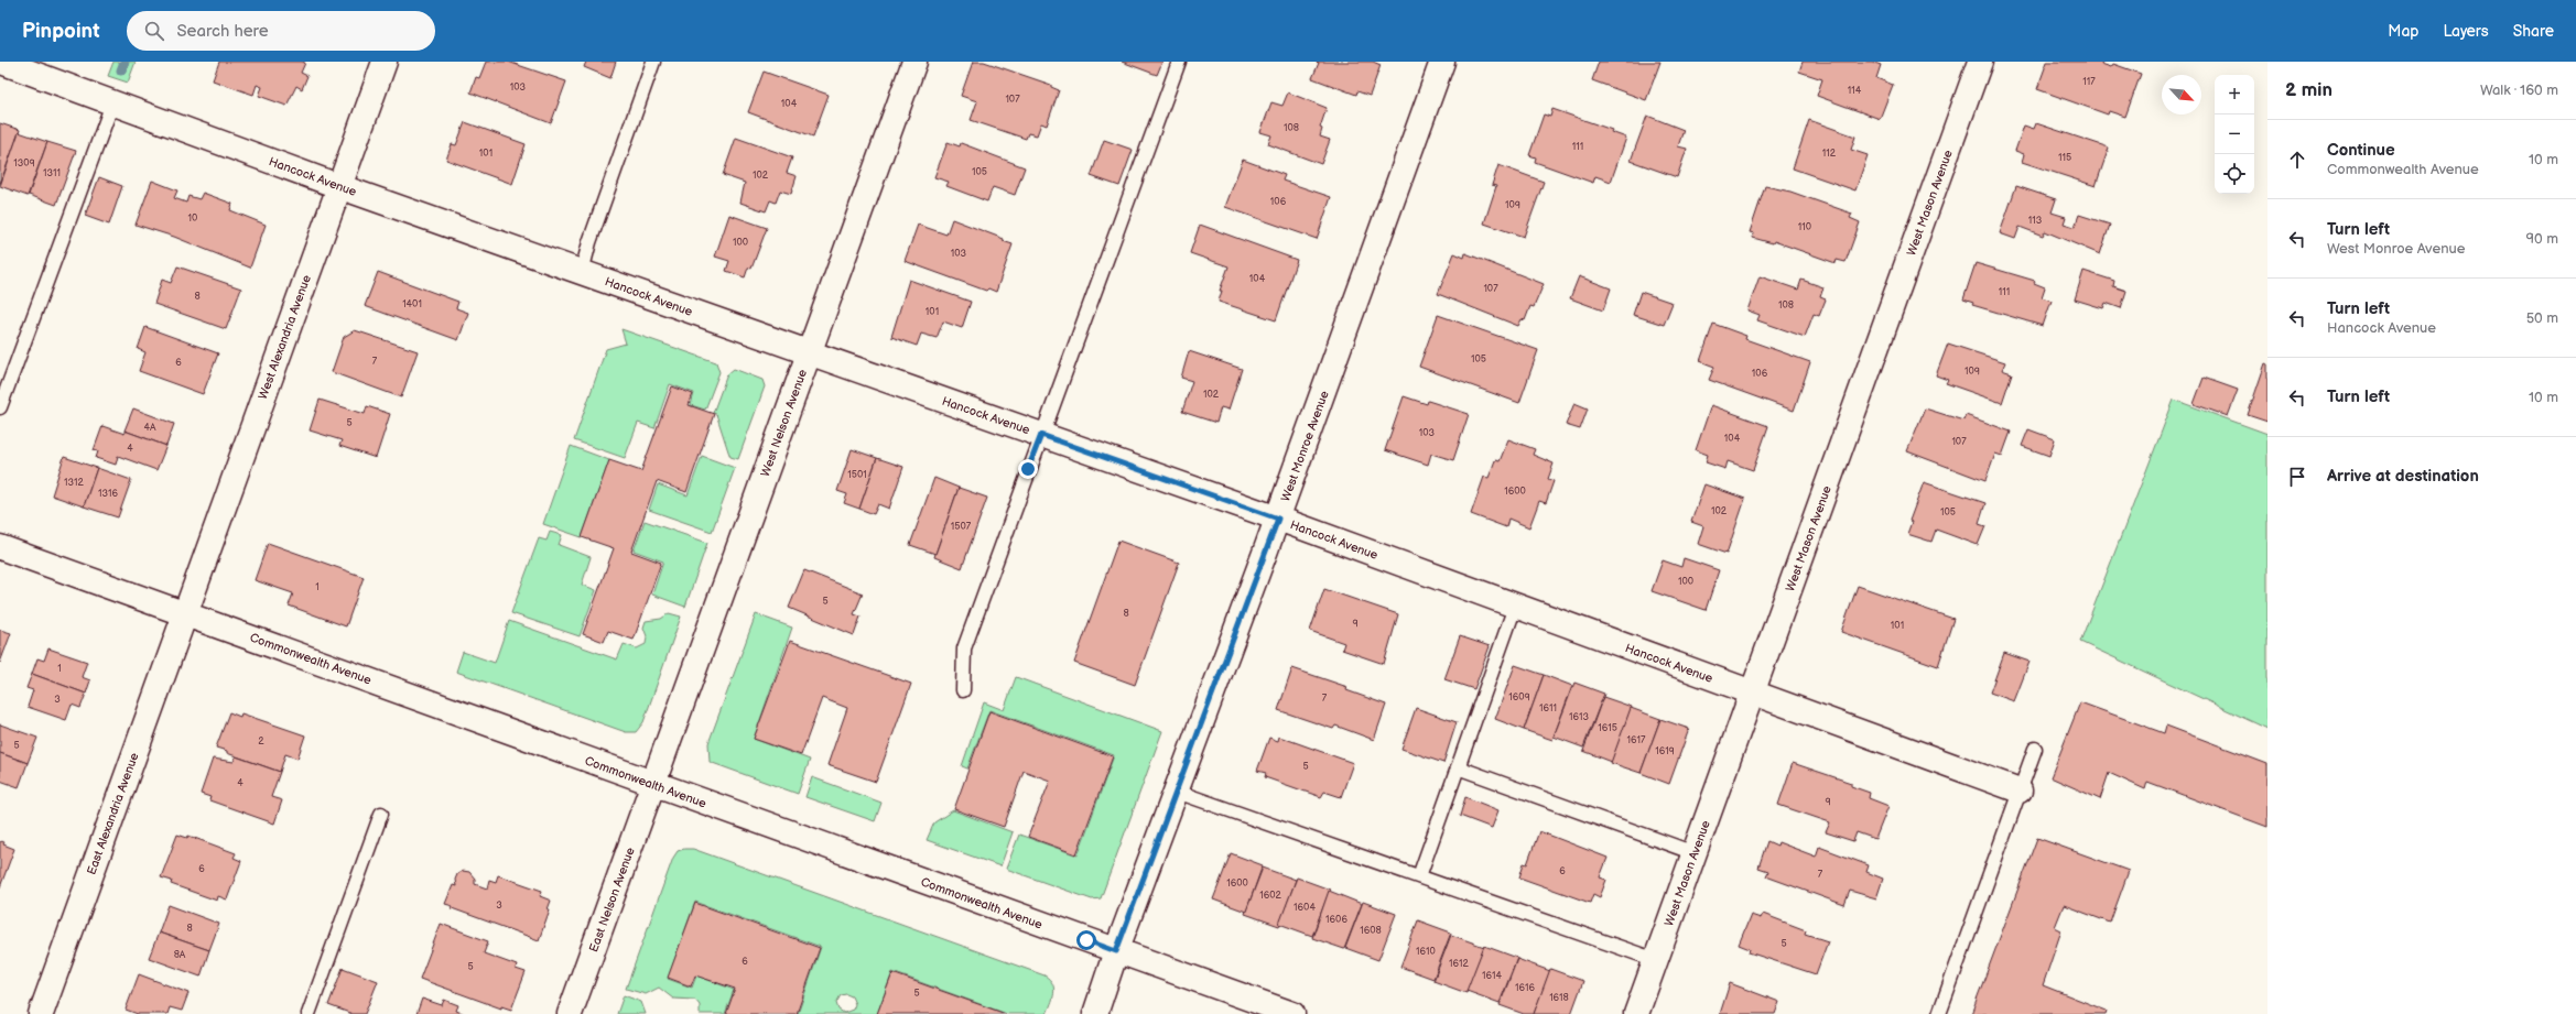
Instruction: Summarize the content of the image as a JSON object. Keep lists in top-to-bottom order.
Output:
{
  "streets": {
    "street": [
      "Hancock Avenue",
      "West Mason Avenue",
      "West Alexandria Avenue",
      "West Nelson Avenue",
      "West Monroe Avenue",
      "Commonwealth Avenue",
      "East Alexandria Avenue",
      "East Nelson Avenue"
    ]
  },
  "crossings": [
    ["Hancock Avenue", "West Mason Avenue"],
    ["Hancock Avenue", "West Alexandria Avenue"],
    ["Hancock Avenue", "West Nelson Avenue"],
    ["Hancock Avenue", "West Monroe Avenue"],
    ["West Alexandria Avenue", "Commonwealth Avenue"],
    ["West Alexandria Avenue", "East Alexandria Avenue"],
    ["West Nelson Avenue", "Commonwealth Avenue"],
    ["West Nelson Avenue", "East Nelson Avenue"],
    ["West Monroe Avenue", "Commonwealth Avenue"],
    ["Commonwealth Avenue", "East Alexandria Avenue"],
    ["Commonwealth Avenue", "East Nelson Avenue"]
  ],
  "house_numbers": [
    "117",
    "103",
    "114",
    "107",
    "104",
    "108",
    "111",
    "101",
    "112",
    "115",
    "1309",
    "105",
    "1311",
    "102",
    "106",
    "109",
    "10",
    "113",
    "110",
    "100",
    "103",
    "104",
    "107",
    "111",
    "8",
    "1401",
    "108",
    "101",
    "105",
    "7",
    "6",
    "109",
    "106",
    "102",
    "5",
    "4A",
    "103",
    "104",
    "107",
    "4",
    "1501",
    "1312",
    "1600",
    "1316",
    "102",
    "105",
    "1507",
    "100",
    "1",
    "5",
    "8",
    "9",
    "101",
    "1",
    "1609",
    "7",
    "3",
    "1611",
    "1613",
    "1615",
    "1617",
    "2",
    "5",
    "1619",
    "5",
    "4",
    "9",
    "6",
    "6",
    "7",
    "1600",
    "1602",
    "3",
    "1604",
    "1606",
    "8",
    "1608",
    "5",
    "1610",
    "8A",
    "6",
    "1612",
    "5",
    "1614",
    "1616",
    "5",
    "1618"
  ],
  "north": "bottom right",
  "page": {
    "header": "Pinpoint",
    "search": "Search here",
    "nav": ["Map", "Layers", "Share"],
    "heading": ["2 min", "Walk · 160 m"],
    "map_buttons": ["+", "−"],
    "list": [
      ["Continue", "Commonwealth Avenue", "10 m"],
      ["Turn left", "West Monroe Avenue", "90 m"],
      ["Turn left", "Hancock Avenue", "50 m"],
      ["Turn left", "10 m"],
      "Arrive at destination"
    ]
  }
}
